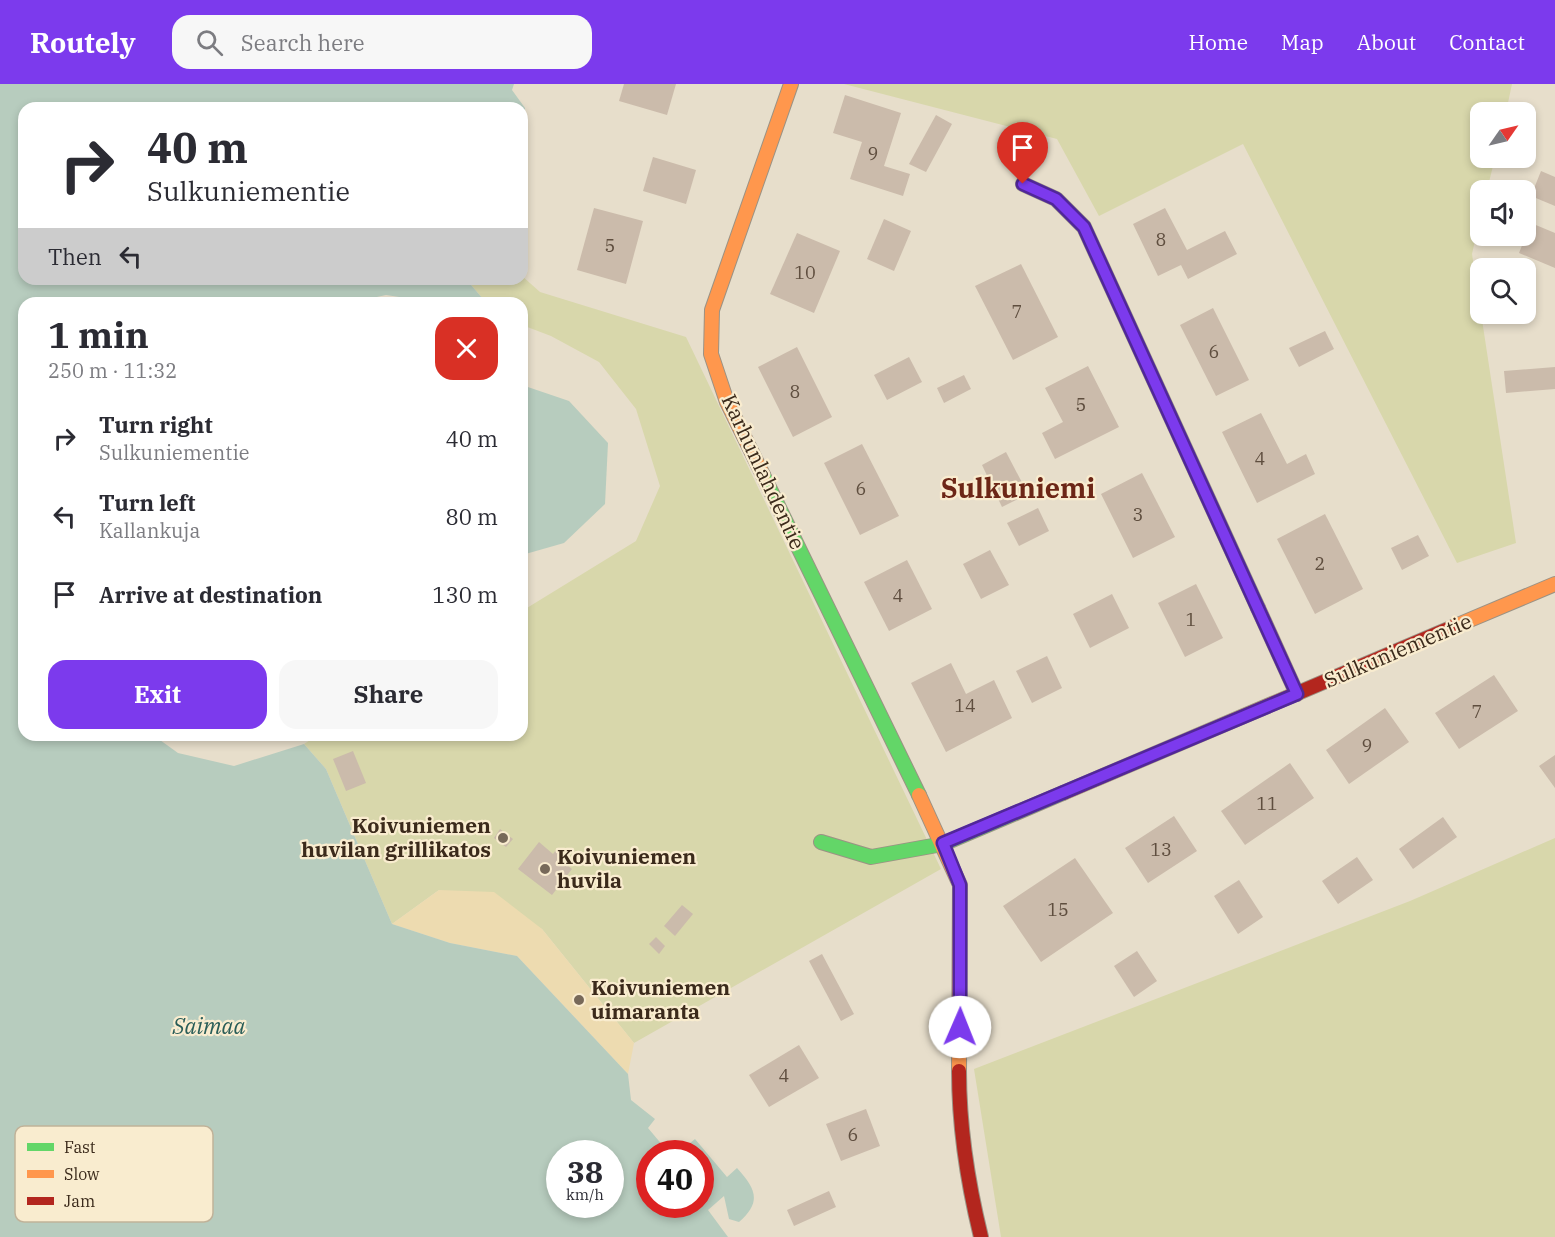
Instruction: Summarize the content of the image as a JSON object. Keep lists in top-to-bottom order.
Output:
{
  "streets": {
    "street": ["Karhunlahdentie", "Sulkuniementie"]
  },
  "crossings": [
    ["Karhunlahdentie", "Sulkuniementie"]
  ],
  "districts": ["Sulkuniemi"],
  "water": ["Saimaa"],
  "places": ["Koivuniemen huvilan grillikatos", "Koivuniemen huvila", "Koivuniemen uimaranta"],
  "house_numbers": [
    "9",
    "8",
    "5",
    "10",
    "7",
    "6",
    "8",
    "5",
    "4",
    "6",
    "3",
    "2",
    "4",
    "1",
    "14",
    "7",
    "9",
    "11",
    "13",
    "15",
    "4",
    "6"
  ],
  "legend": ["Fast", "Slow", "Jam"],
  "north": "top right",
  "page": {
    "header": "Routely",
    "search": "Search here",
    "nav": [
      "Home",
      "Map",
      "About",
      "Contact"
    ],
    "turn": ["40 m", "Sulkuniementie"],
    "then": "Then",
    "heading": ["1 min", "250 m · 11:32"],
    "list": [
      {
        "name": "Turn right",
        "note": "Sulkuniementie",
        "value": "40 m"
      },
      {
        "name": "Turn left",
        "note": "Kallankuja",
        "value": "80 m"
      },
      {
        "name": "Arrive at destination",
        "value": "130 m"
      }
    ],
    "buttons": ["Exit", "Share"],
    "speed": "38 km/h",
    "limit": "40"
  }
}
